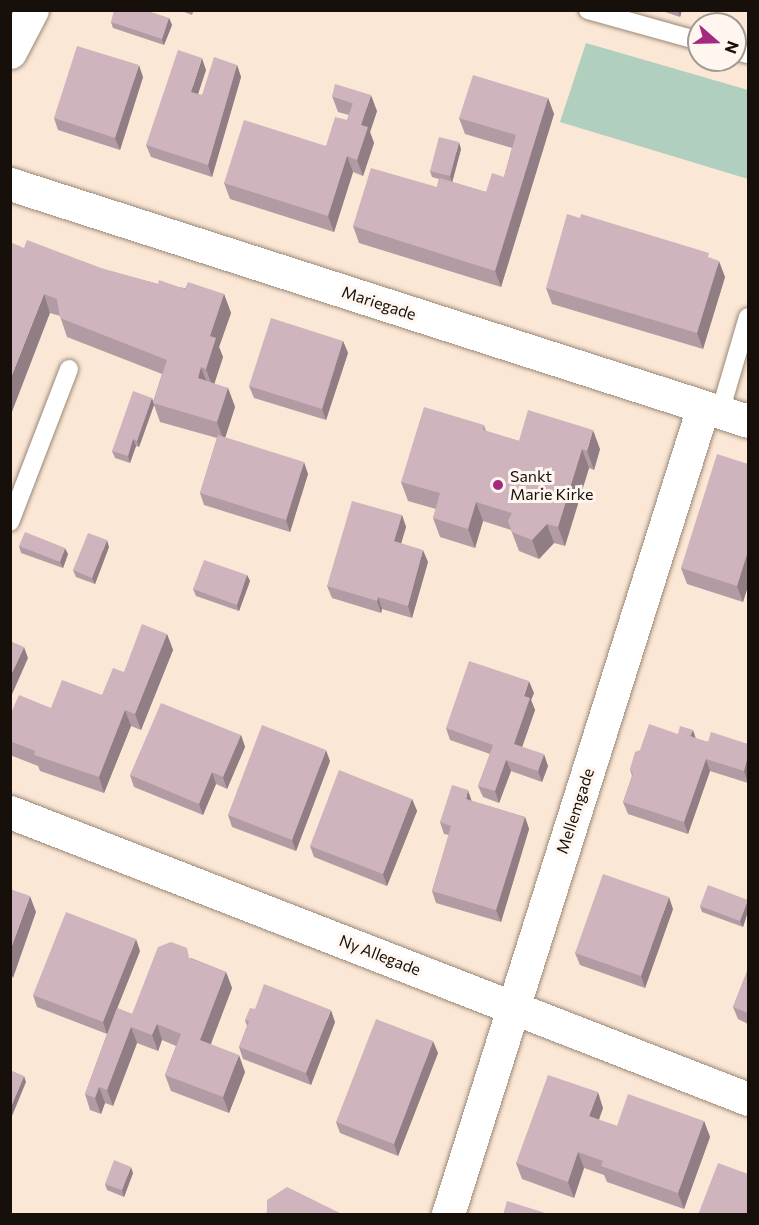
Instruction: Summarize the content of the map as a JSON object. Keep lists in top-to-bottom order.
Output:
{
  "streets": {
    "street": ["Mariegade", "Mellemgade", "Ny Allegade"]
  },
  "crossings": [
    ["Mariegade", "Mellemgade"],
    ["Mellemgade", "Ny Allegade"]
  ],
  "places": ["Sankt Marie Kirke"],
  "north": "right"
}
